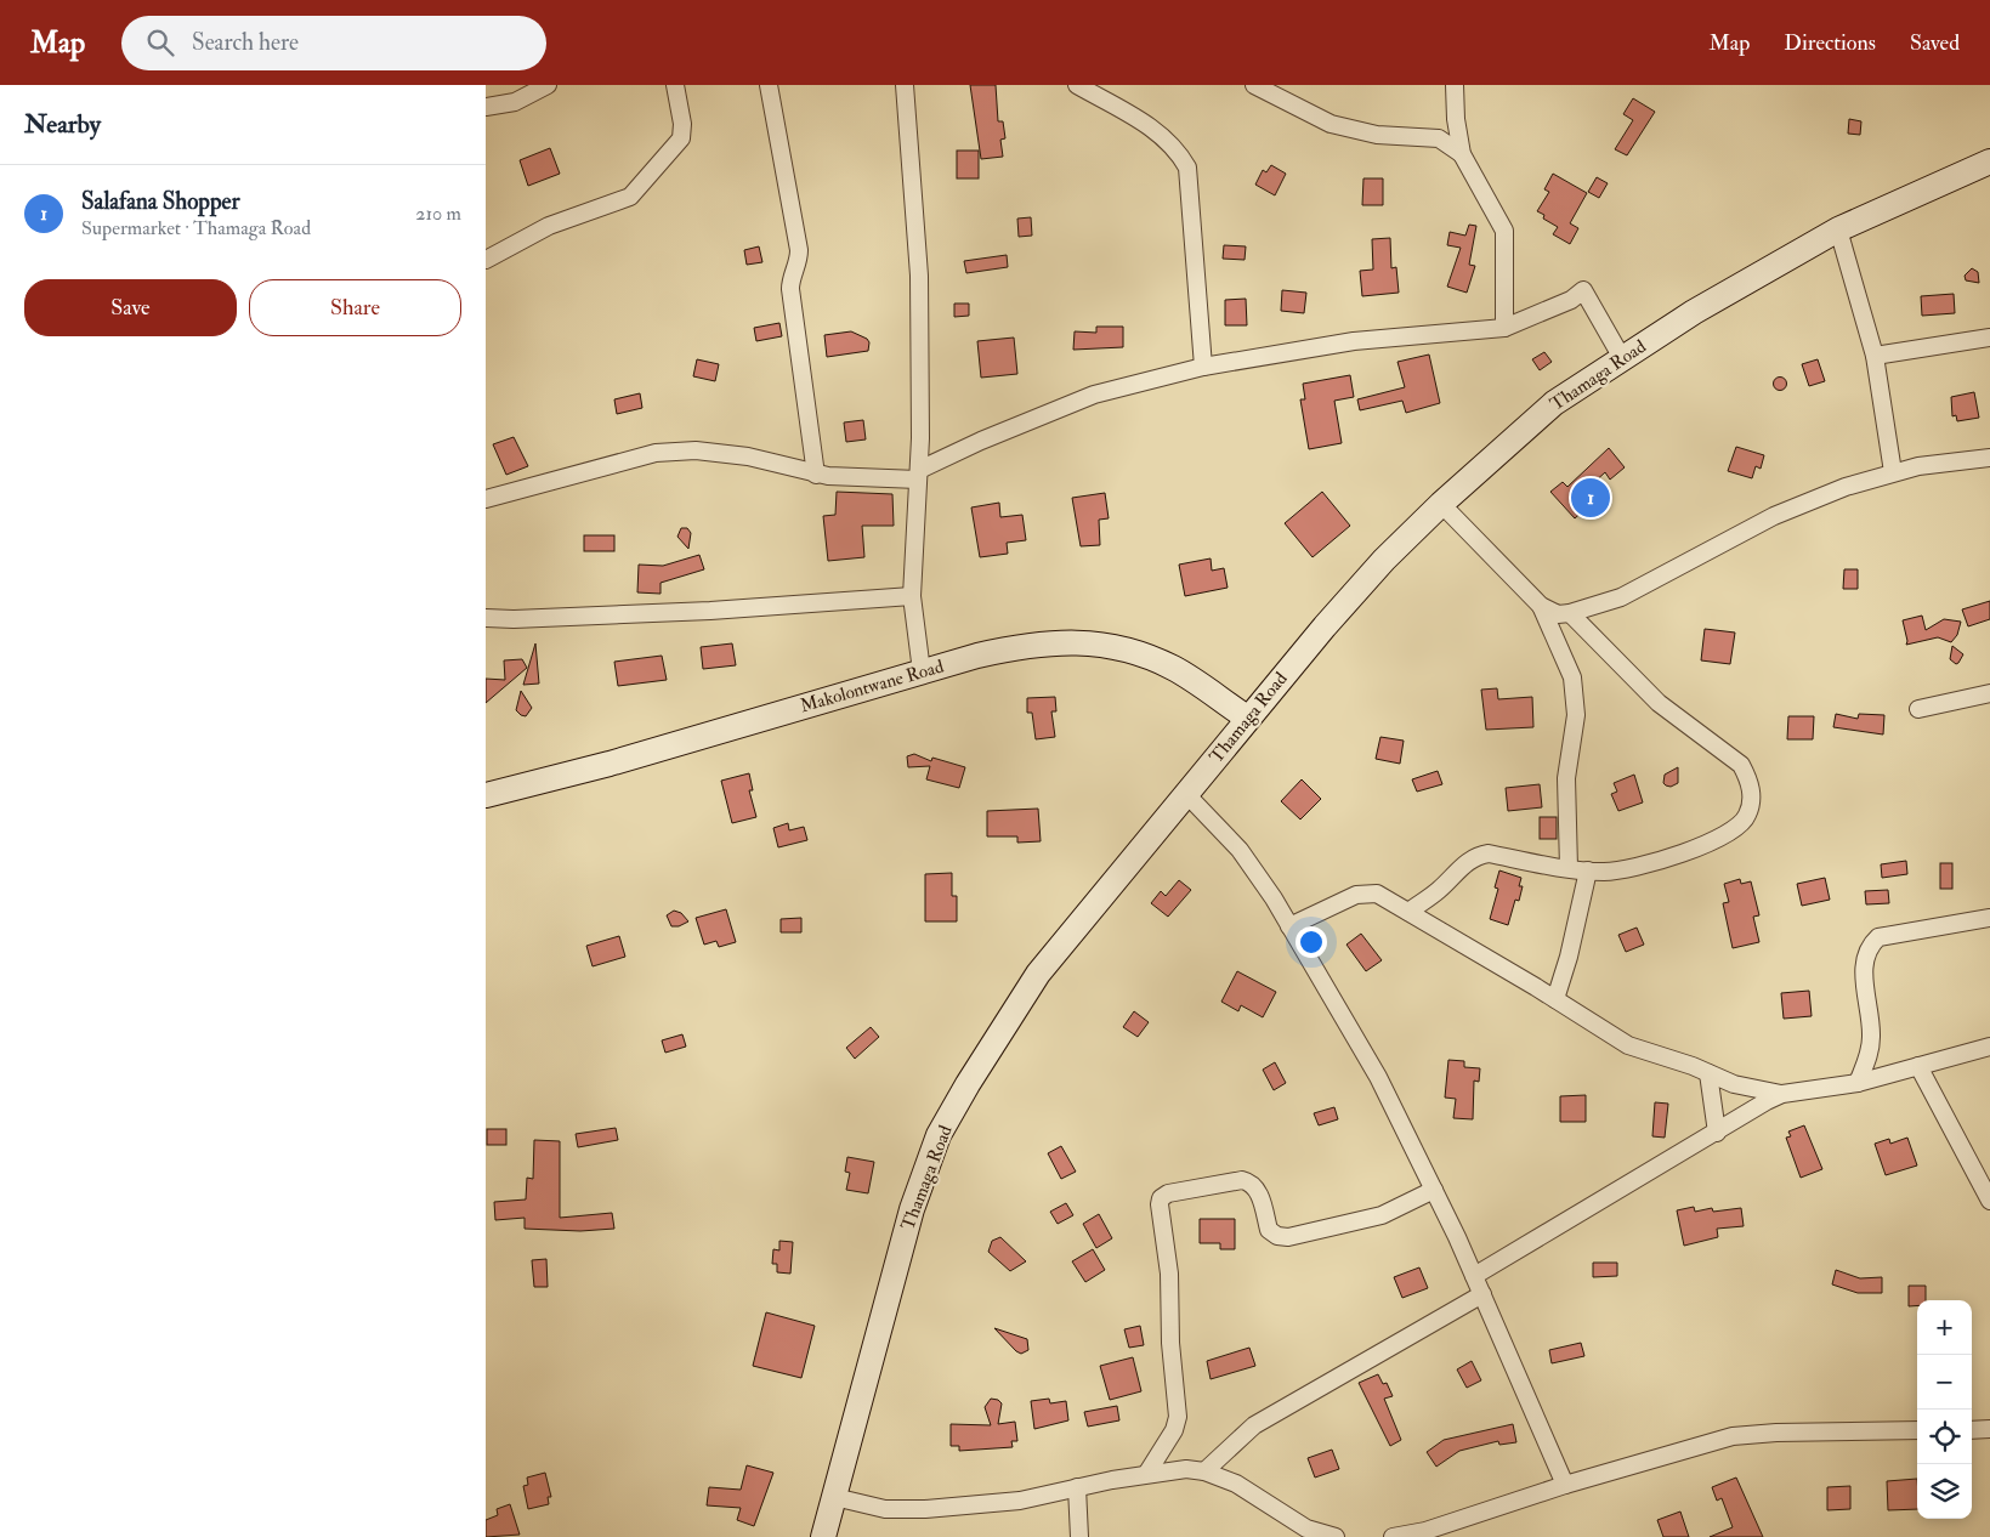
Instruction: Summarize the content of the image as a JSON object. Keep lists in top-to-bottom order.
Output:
{
  "streets": {
    "main road": ["Thamaga Road", "Makolontwane Road"]
  },
  "crossings": [
    ["Thamaga Road", "Makolontwane Road"]
  ],
  "page": {
    "header": "Map",
    "search": "Search here",
    "nav": ["Map", "Directions", "Saved"],
    "heading": "Nearby",
    "list": [
      {
        "mark": "1",
        "name": "Salafana Shopper",
        "note": "Supermarket · Thamaga Road",
        "value": "210 m"
      }
    ],
    "buttons": ["Save", "Share"],
    "pins": "1",
    "map_buttons": ["+", "−"]
  }
}
